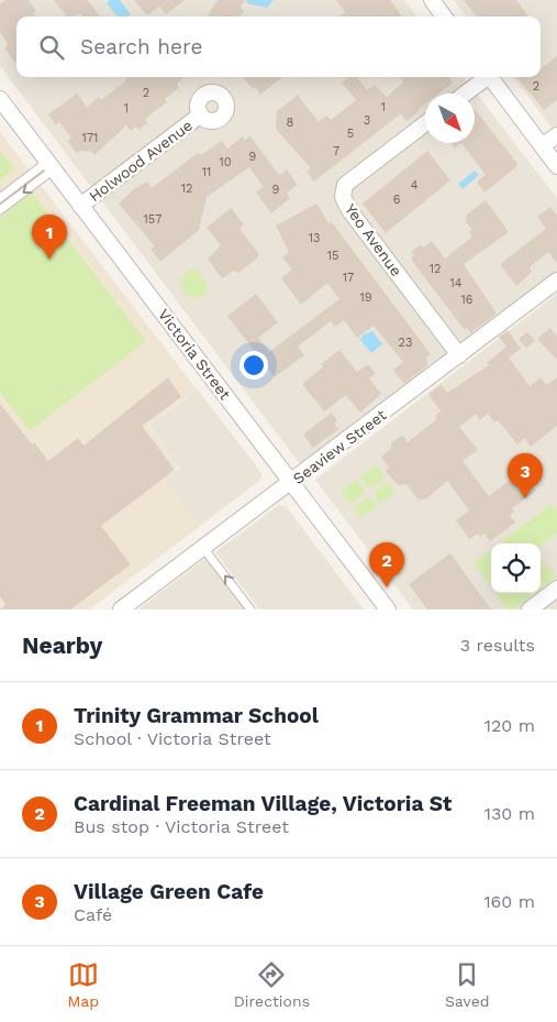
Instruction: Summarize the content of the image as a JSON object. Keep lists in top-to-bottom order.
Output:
{
  "streets": {
    "street": [
      "Holwood Avenue",
      "Yeo Avenue",
      "Victoria Street",
      "Seaview Street"
    ]
  },
  "crossings": [
    ["Holwood Avenue", "Victoria Street"],
    ["Yeo Avenue", "Seaview Street"],
    ["Victoria Street", "Seaview Street"]
  ],
  "house_numbers": [
    "2",
    "2",
    "1",
    "1",
    "3",
    "8",
    "5",
    "171",
    "7",
    "9",
    "10",
    "11",
    "4",
    "12",
    "9",
    "6",
    "157",
    "13",
    "15",
    "12",
    "17",
    "14",
    "19",
    "16",
    "23"
  ],
  "north": "bottom right",
  "page": {
    "search": "Search here",
    "pins": ["1", "3", "2"],
    "heading": ["Nearby", "3 results"],
    "list": [
      {
        "mark": "1",
        "name": "Trinity Grammar School",
        "note": "School · Victoria Street",
        "value": "120 m"
      },
      {
        "mark": "2",
        "name": "Cardinal Freeman Village, Victoria St",
        "note": "Bus stop · Victoria Street",
        "value": "130 m"
      },
      {
        "mark": "3",
        "name": "Village Green Cafe",
        "note": "Café",
        "value": "160 m"
      }
    ],
    "nav": ["Map", "Directions", "Saved"]
  }
}
